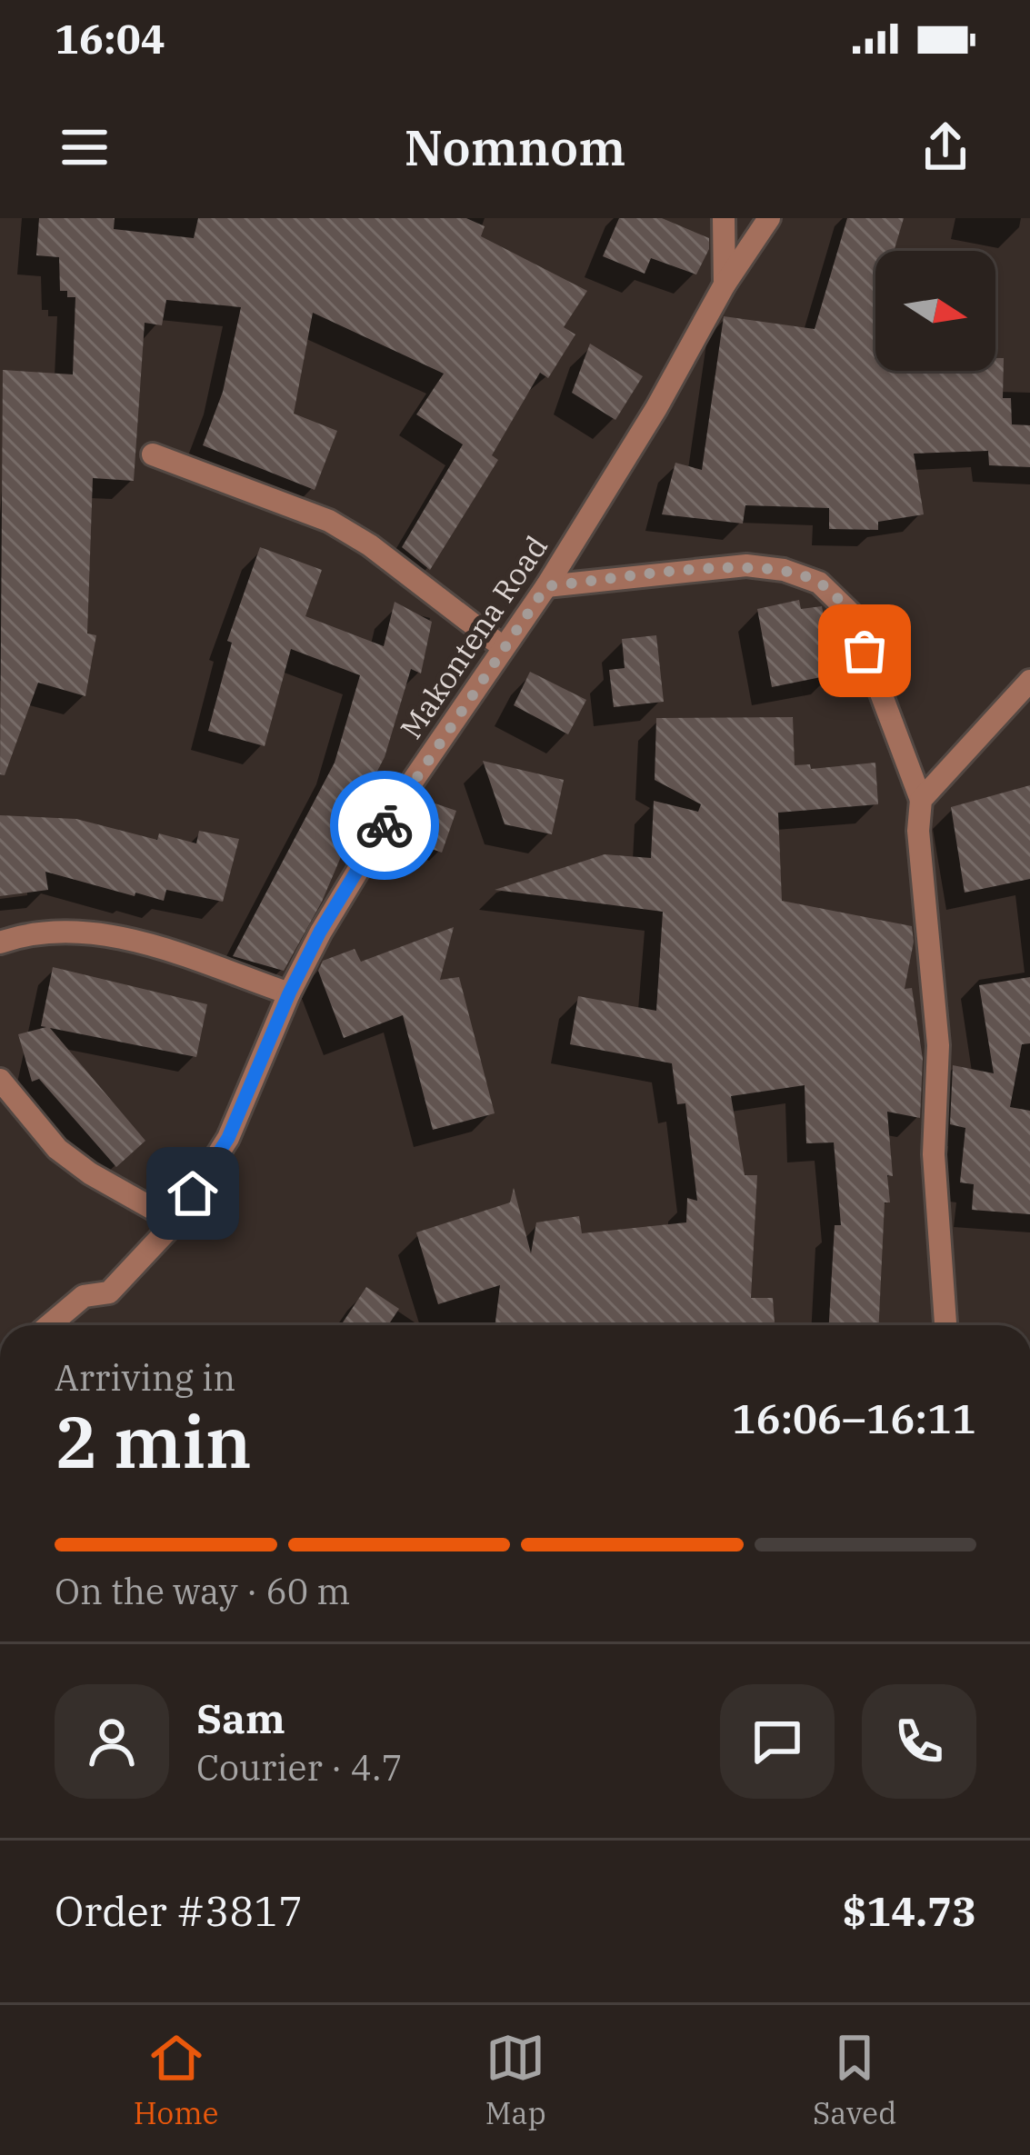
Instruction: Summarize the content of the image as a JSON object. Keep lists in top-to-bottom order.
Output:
{
  "streets": {
    "street": ["Makontena Road"]
  },
  "north": "right",
  "page": {
    "status": "16:04",
    "header": "Nomnom",
    "heading": ["2 min", "Arriving in", "16:06–16:11"],
    "panel": [
      "Sam",
      "Courier · 4.7",
      "Order #3817",
      "$14.73"
    ],
    "bar": "On the way · 60 m",
    "tabs": ["Home", "Map", "Saved"]
  }
}
